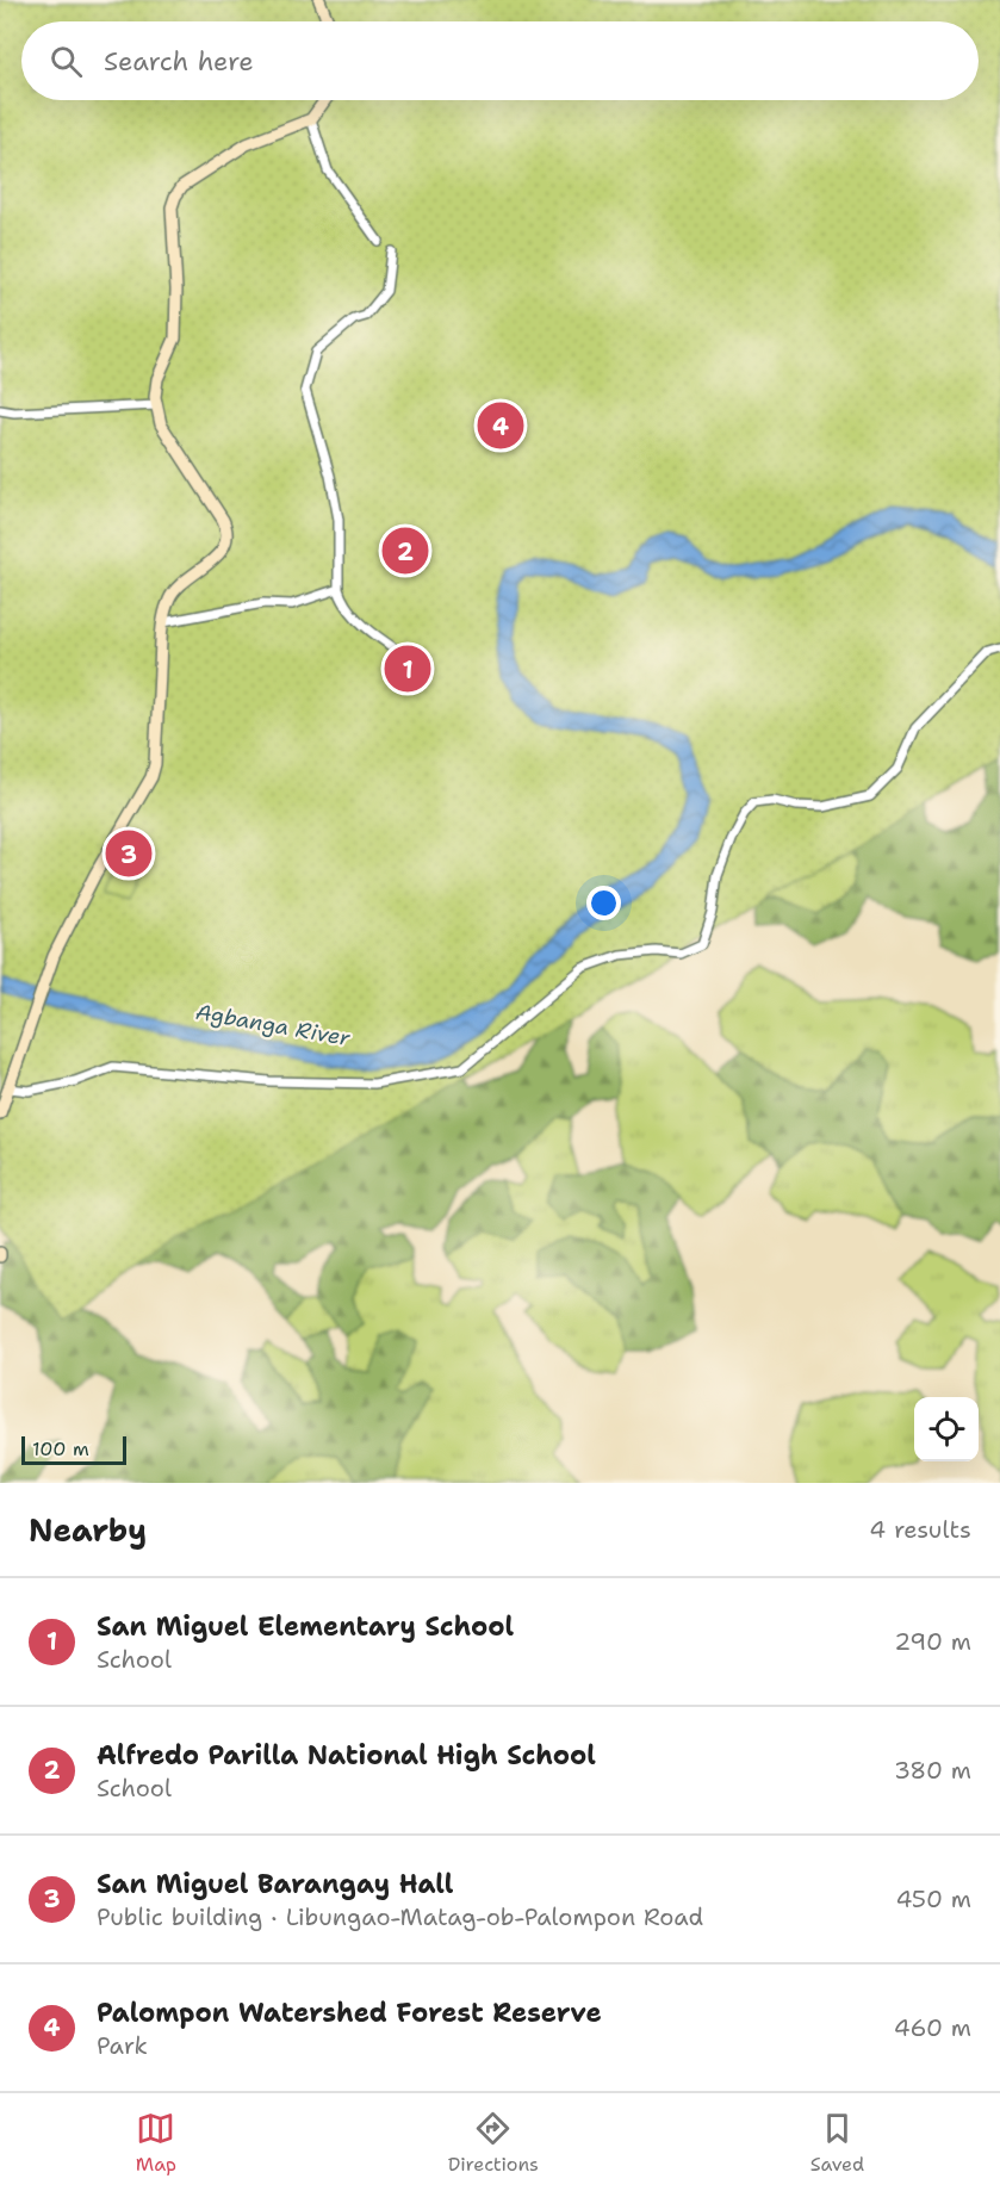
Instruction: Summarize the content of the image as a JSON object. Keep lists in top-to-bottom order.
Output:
{
  "water": ["Agbanga River"],
  "scale_bar": "100 m",
  "page": {
    "search": "Search here",
    "pins": [
      "4",
      "2",
      "1",
      "3"
    ],
    "scale": "100 m",
    "heading": ["Nearby", "4 results"],
    "list": [
      {
        "mark": "1",
        "name": "San Miguel Elementary School",
        "note": "School",
        "value": "290 m"
      },
      {
        "mark": "2",
        "name": "Alfredo Parilla National High School",
        "note": "School",
        "value": "380 m"
      },
      {
        "mark": "3",
        "name": "San Miguel Barangay Hall",
        "note": "Public building · Libungao-Matag-ob-Palompon Road",
        "value": "450 m"
      },
      {
        "mark": "4",
        "name": "Palompon Watershed Forest Reserve",
        "note": "Park",
        "value": "460 m"
      }
    ],
    "nav": ["Map", "Directions", "Saved"]
  }
}
